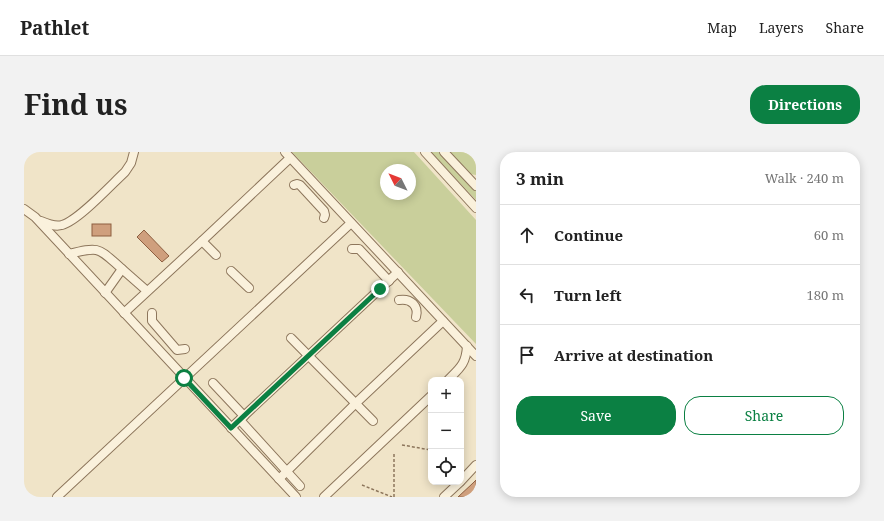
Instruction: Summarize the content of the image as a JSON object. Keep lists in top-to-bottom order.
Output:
{
  "north": "top left",
  "page": {
    "header": "Pathlet",
    "nav": ["Map", "Layers", "Share"],
    "title": "Find us",
    "buttons": [
      "Directions",
      ["Save", "Share"]
    ],
    "heading": ["3 min", "Walk · 240 m"],
    "list": [
      ["Continue", "60 m"],
      ["Turn left", "180 m"],
      "Arrive at destination"
    ],
    "map_buttons": ["+", "−"]
  }
}
